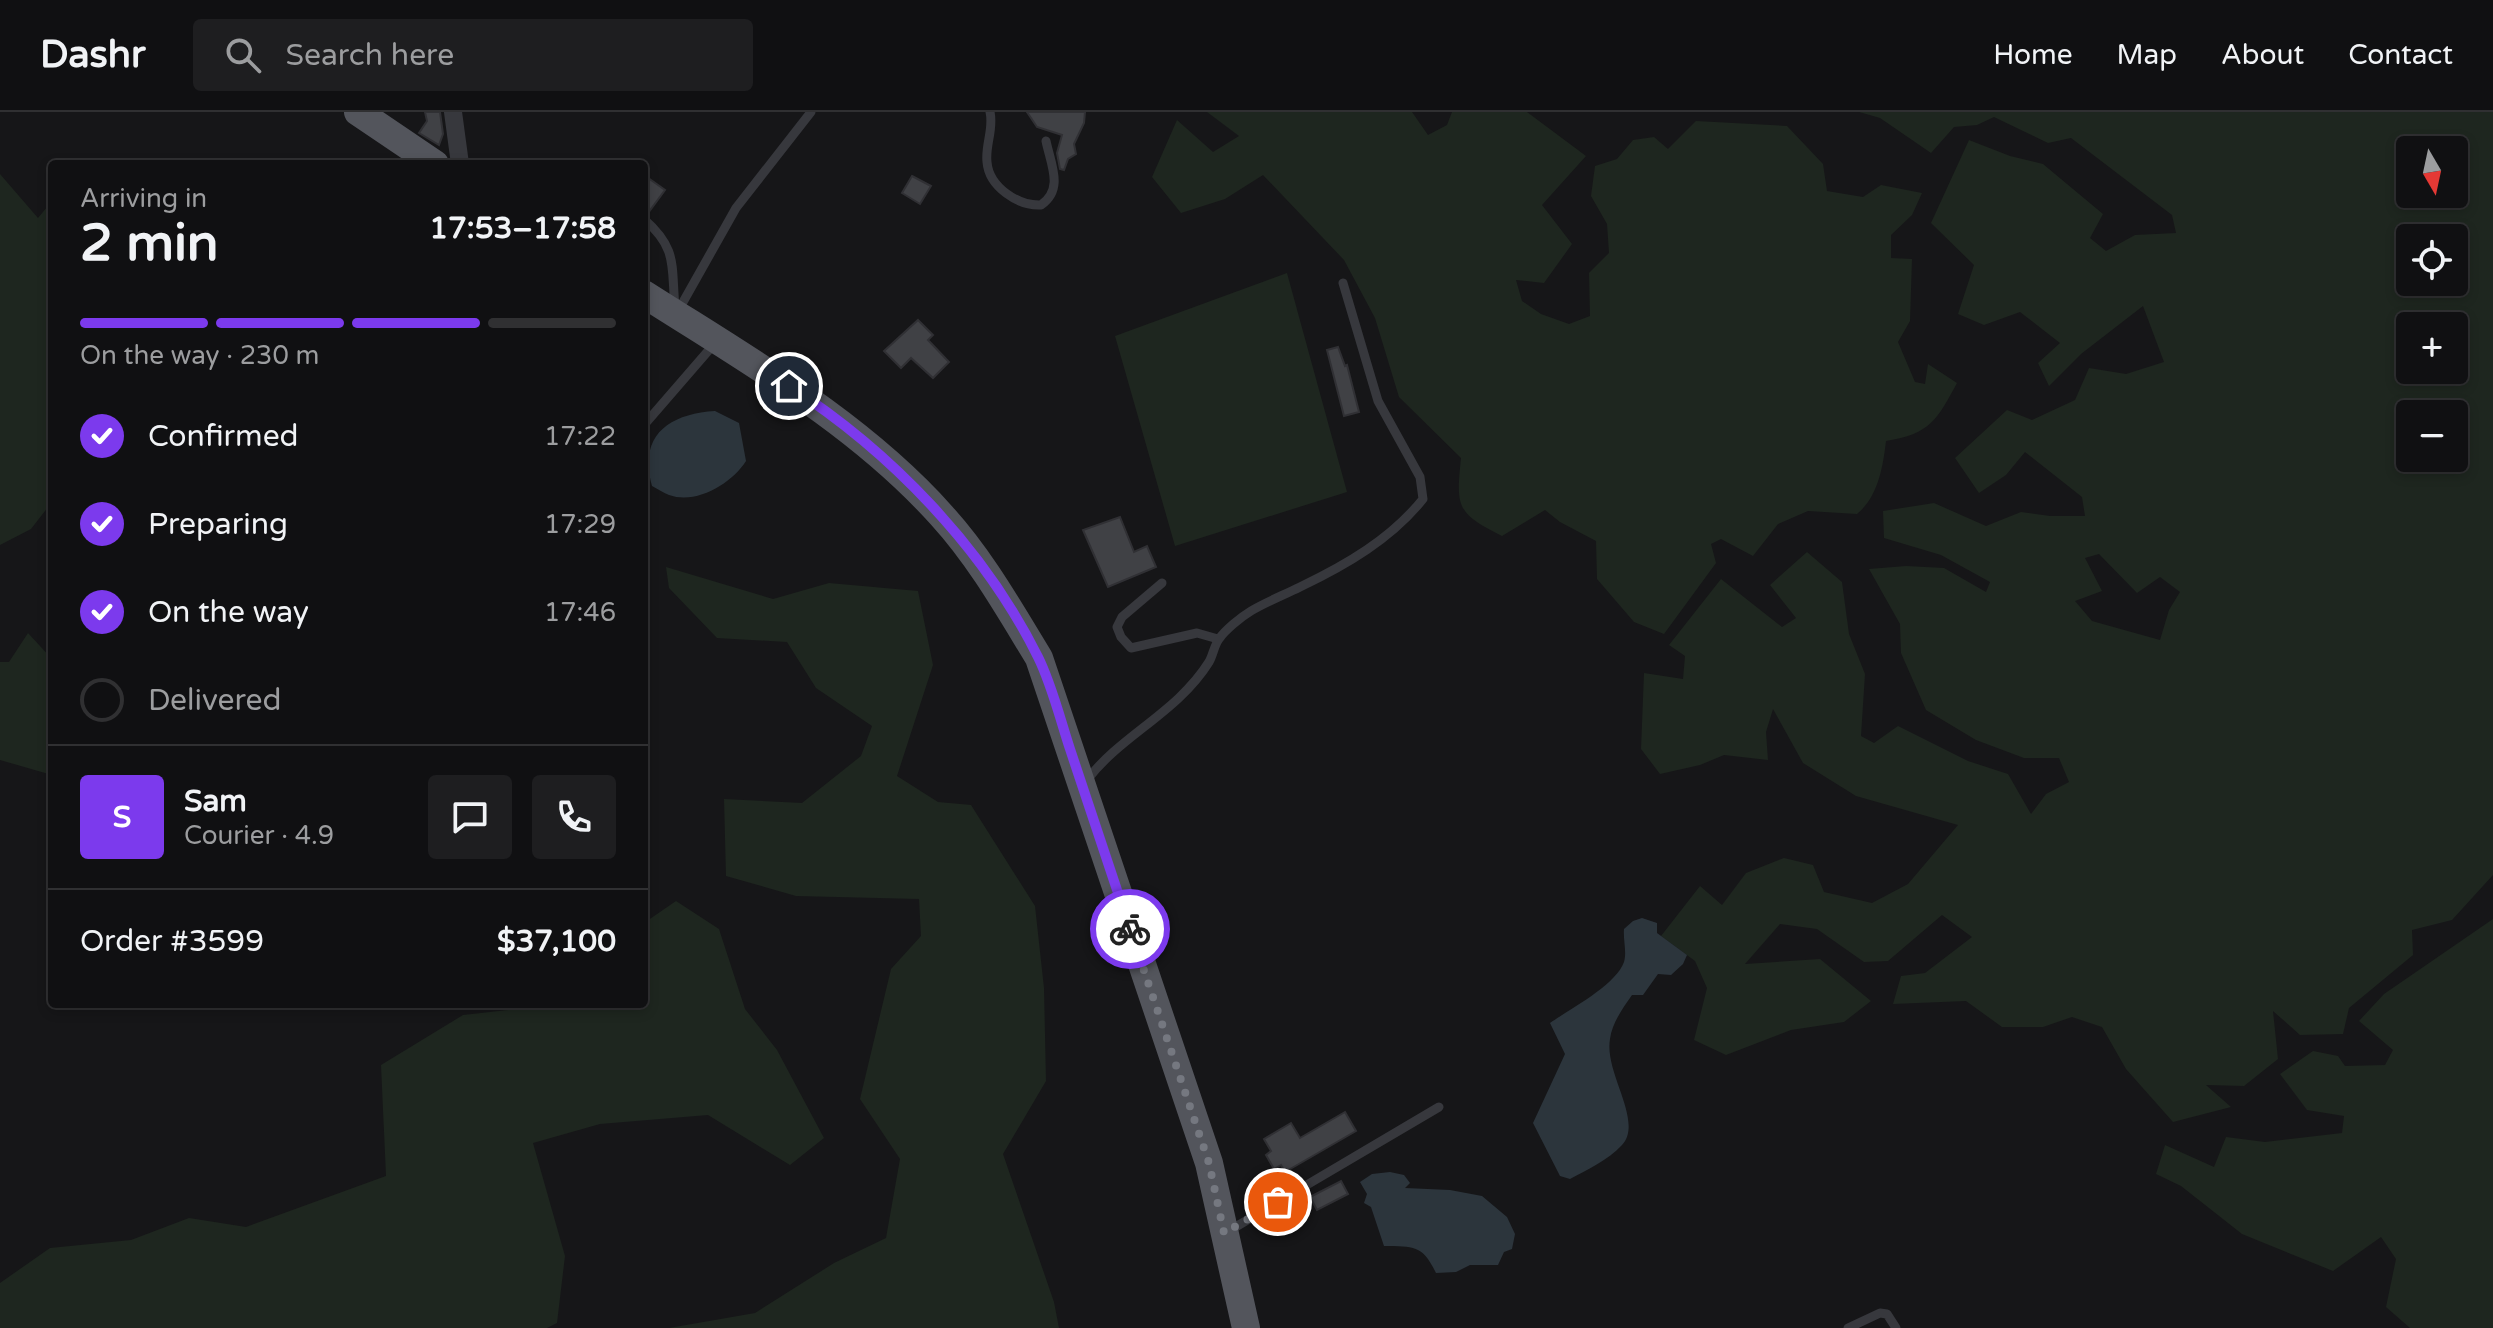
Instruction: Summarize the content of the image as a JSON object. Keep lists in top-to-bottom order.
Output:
{
  "north": "bottom",
  "page": {
    "header": "Dashr",
    "search": "Search here",
    "nav": [
      "Home",
      "Map",
      "About",
      "Contact"
    ],
    "map_buttons": ["+", "−"],
    "heading": ["2 min", "Arriving in", "17:53–17:58"],
    "panel": [
      "Sam",
      "Courier · 4.9",
      "Order #3599",
      "$37,100"
    ],
    "bar": "On the way · 230 m",
    "list": [
      ["Confirmed", "17:22"],
      ["Preparing", "17:29"],
      ["On the way", "17:46"],
      "Delivered"
    ],
    "round": "S"
  }
}
